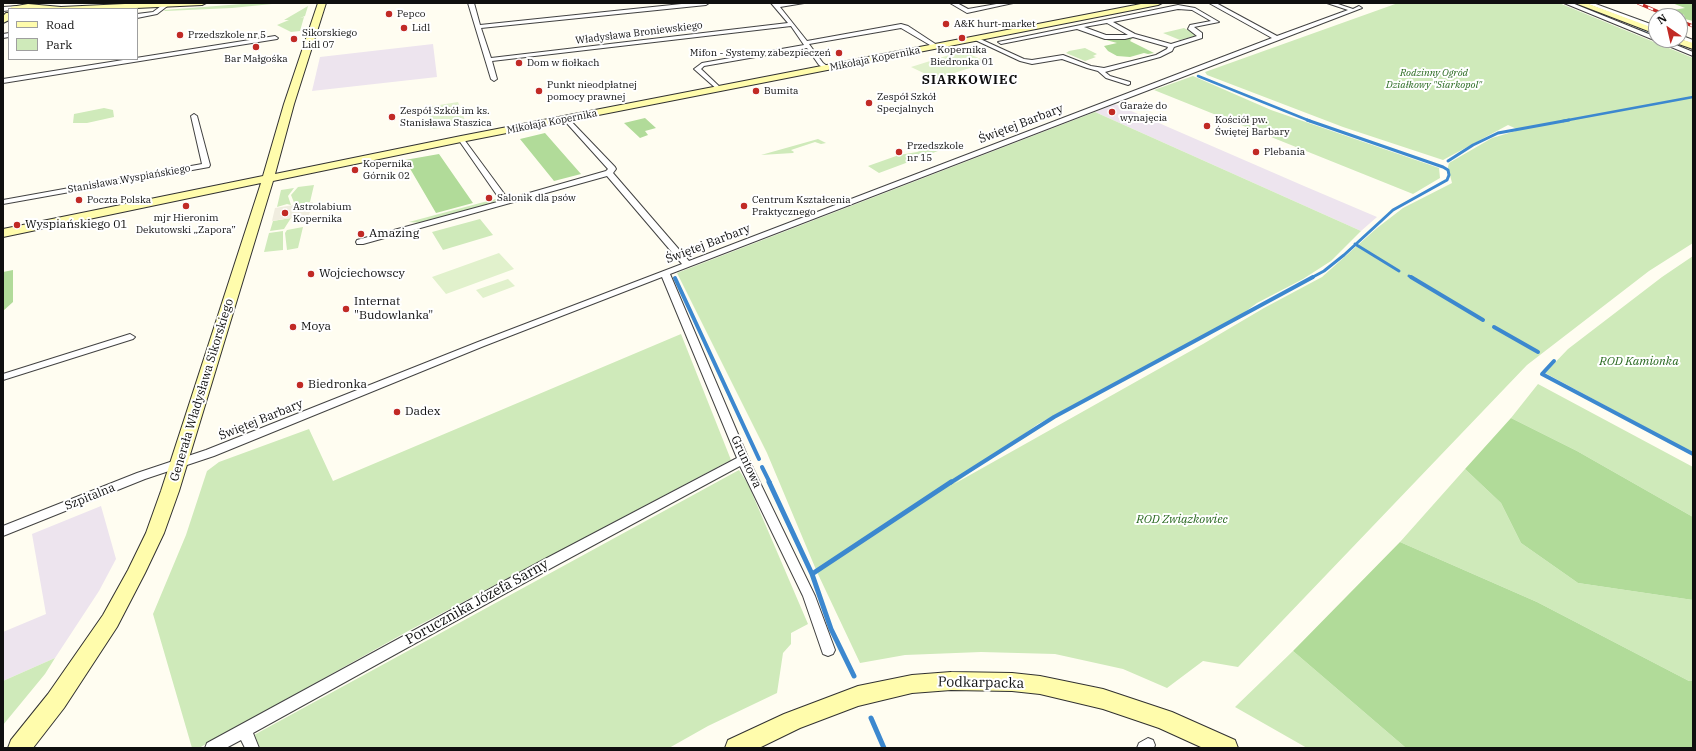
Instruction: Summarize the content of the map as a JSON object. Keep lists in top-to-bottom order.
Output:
{
  "streets": {
    "street": [
      "Władysława Broniewskiego",
      "Mikołaja Kopernika",
      "Świętej Barbary",
      "Stanisława Wyspiańskiego",
      "Generała Władysława Sikorskiego",
      "Gruntowa",
      "Szpitalna",
      "Porucznika Józefa Sarny",
      "Podkarpacka"
    ]
  },
  "crossings": [
    ["Mikołaja Kopernika", "Generała Władysława Sikorskiego"],
    ["Świętej Barbary", "Generała Władysława Sikorskiego"],
    ["Świętej Barbary", "Gruntowa"],
    ["Świętej Barbary", "Szpitalna"],
    ["Generała Władysława Sikorskiego", "Szpitalna"],
    ["Gruntowa", "Porucznika Józefa Sarny"]
  ],
  "districts": ["SIARKOWIEC"],
  "parks": ["Rodzinny Ogród Działkowy \"Siarkopol\"", "ROD Kamionka", "ROD Związkowiec"],
  "places": [
    "Pepco",
    "A&K hurt-market",
    "Lidl",
    "Przedszkole nr 5",
    "Kopernika Biedronka 01",
    "Sikorskiego Lidl 07",
    "Bar Małgośka",
    "Mifon - Systemy zabezpieczeń",
    "Dom w fiołkach",
    "Punkt nieodpłatnej pomocy prawnej",
    "Bumita",
    "Zespół Szkół Specjalnych",
    "Garaże do wynajęcia",
    "Zespół Szkół im ks. Stanisława Staszica",
    "Kościół pw. Świętej Barbary",
    "Przedszkole nr 15",
    "Plebania",
    "Kopernika Górnik 02",
    "Salonik dla psów",
    "Poczta Polska",
    "mjr Hieronim Dekutowski „Zapora”",
    "Centrum Kształcenia Praktycznego",
    "Astrolabium Kopernika",
    "Wyspiańskiego 01",
    "Amazing",
    "Wojciechowscy",
    "Internat \"Budowlanka\"",
    "Moya",
    "Biedronka",
    "Dadex"
  ],
  "legend": ["Road", "Park"],
  "north": "top left"
}
